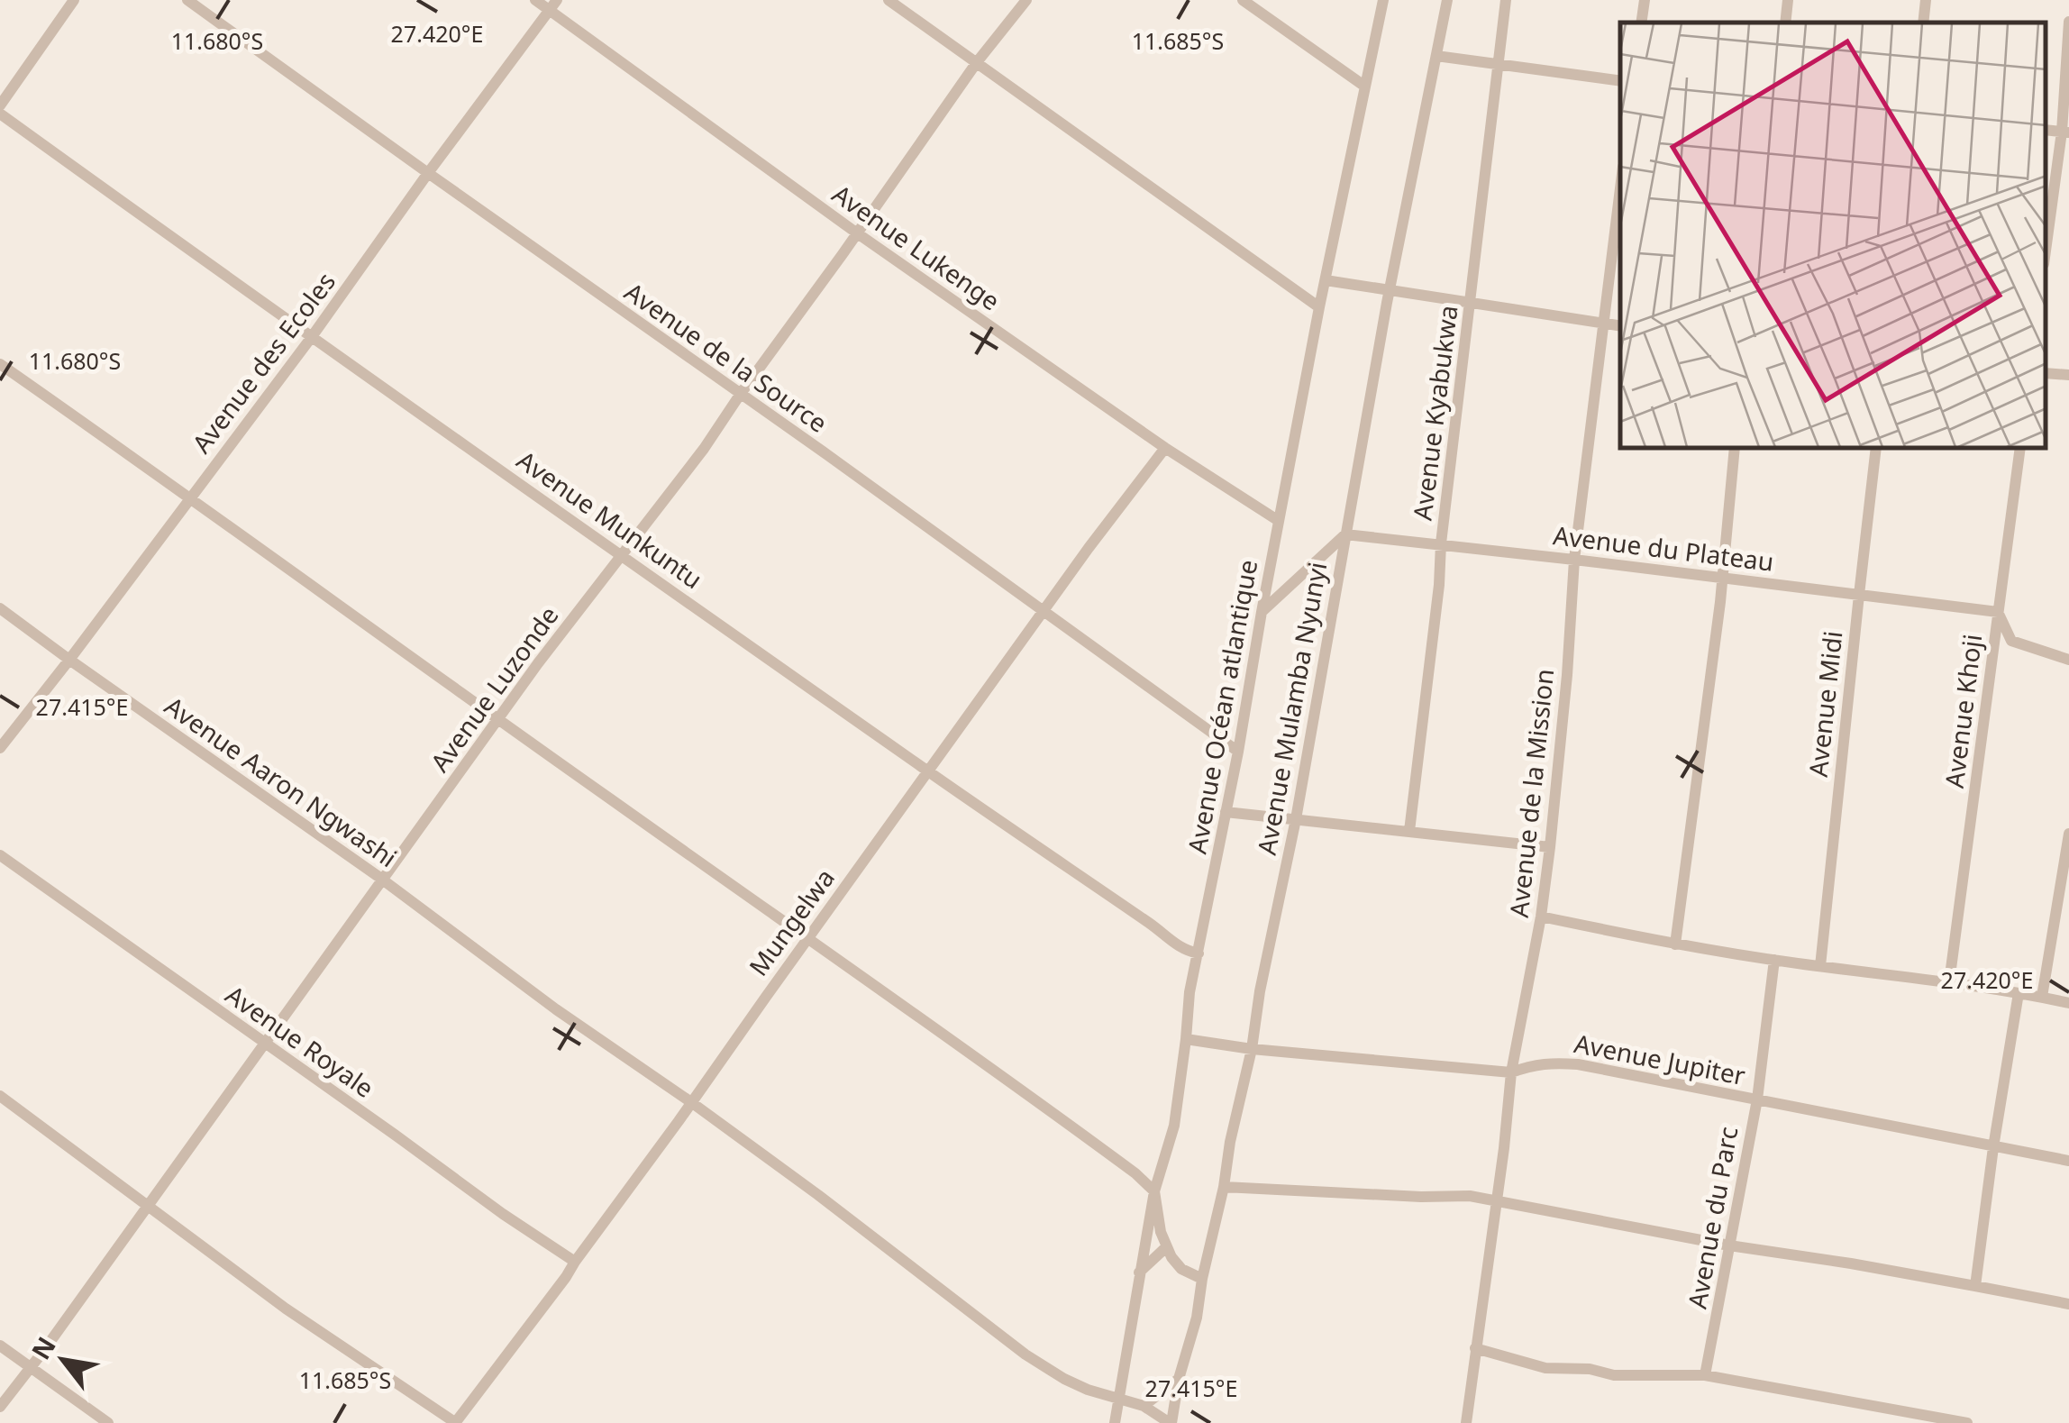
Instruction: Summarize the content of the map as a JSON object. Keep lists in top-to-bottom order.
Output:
{
  "streets": {
    "street": [
      "Avenue Lukenge",
      "Avenue de la Source",
      "Avenue des Ecoles",
      "Avenue Kyabukwa",
      "Avenue Munkuntu",
      "Avenue du Plateau",
      "Avenue Luzonde",
      "Avenue Midi",
      "Avenue Océan atlantique",
      "Avenue Mulamba Nyunyi",
      "Avenue Khoji",
      "Avenue Aaron Ngwashi",
      "Avenue de la Mission",
      "Mungelwa",
      "Avenue Royale",
      "Avenue Jupiter",
      "Avenue du Parc"
    ]
  },
  "crossings": [
    ["Avenue Lukenge", "Avenue des Ecoles"],
    ["Avenue Lukenge", "Avenue Luzonde"],
    ["Avenue Lukenge", "Avenue Océan atlantique"],
    ["Avenue Lukenge", "Mungelwa"],
    ["Avenue de la Source", "Avenue des Ecoles"],
    ["Avenue de la Source", "Avenue Luzonde"],
    ["Avenue de la Source", "Avenue Océan atlantique"],
    ["Avenue de la Source", "Mungelwa"],
    ["Avenue des Ecoles", "Avenue Munkuntu"],
    ["Avenue des Ecoles", "Avenue Aaron Ngwashi"],
    ["Avenue Kyabukwa", "Avenue du Plateau"],
    ["Avenue Munkuntu", "Avenue Luzonde"],
    ["Avenue Munkuntu", "Avenue Océan atlantique"],
    ["Avenue Munkuntu", "Mungelwa"],
    ["Avenue du Plateau", "Avenue Midi"],
    ["Avenue du Plateau", "Avenue Mulamba Nyunyi"],
    ["Avenue du Plateau", "Avenue Khoji"],
    ["Avenue du Plateau", "Avenue de la Mission"],
    ["Avenue Luzonde", "Avenue Aaron Ngwashi"],
    ["Avenue Luzonde", "Avenue Royale"],
    ["Avenue Océan atlantique", "Avenue Aaron Ngwashi"],
    ["Avenue Océan atlantique", "Avenue Jupiter"],
    ["Avenue Mulamba Nyunyi", "Avenue Jupiter"],
    ["Avenue Aaron Ngwashi", "Mungelwa"],
    ["Avenue de la Mission", "Avenue Jupiter"],
    ["Mungelwa", "Avenue Royale"],
    ["Avenue Jupiter", "Avenue du Parc"]
  ],
  "north": "top left",
  "coordinates": [
    "27.420°E",
    "11.680°S",
    "11.685°S",
    "27.415°E"
  ]
}
